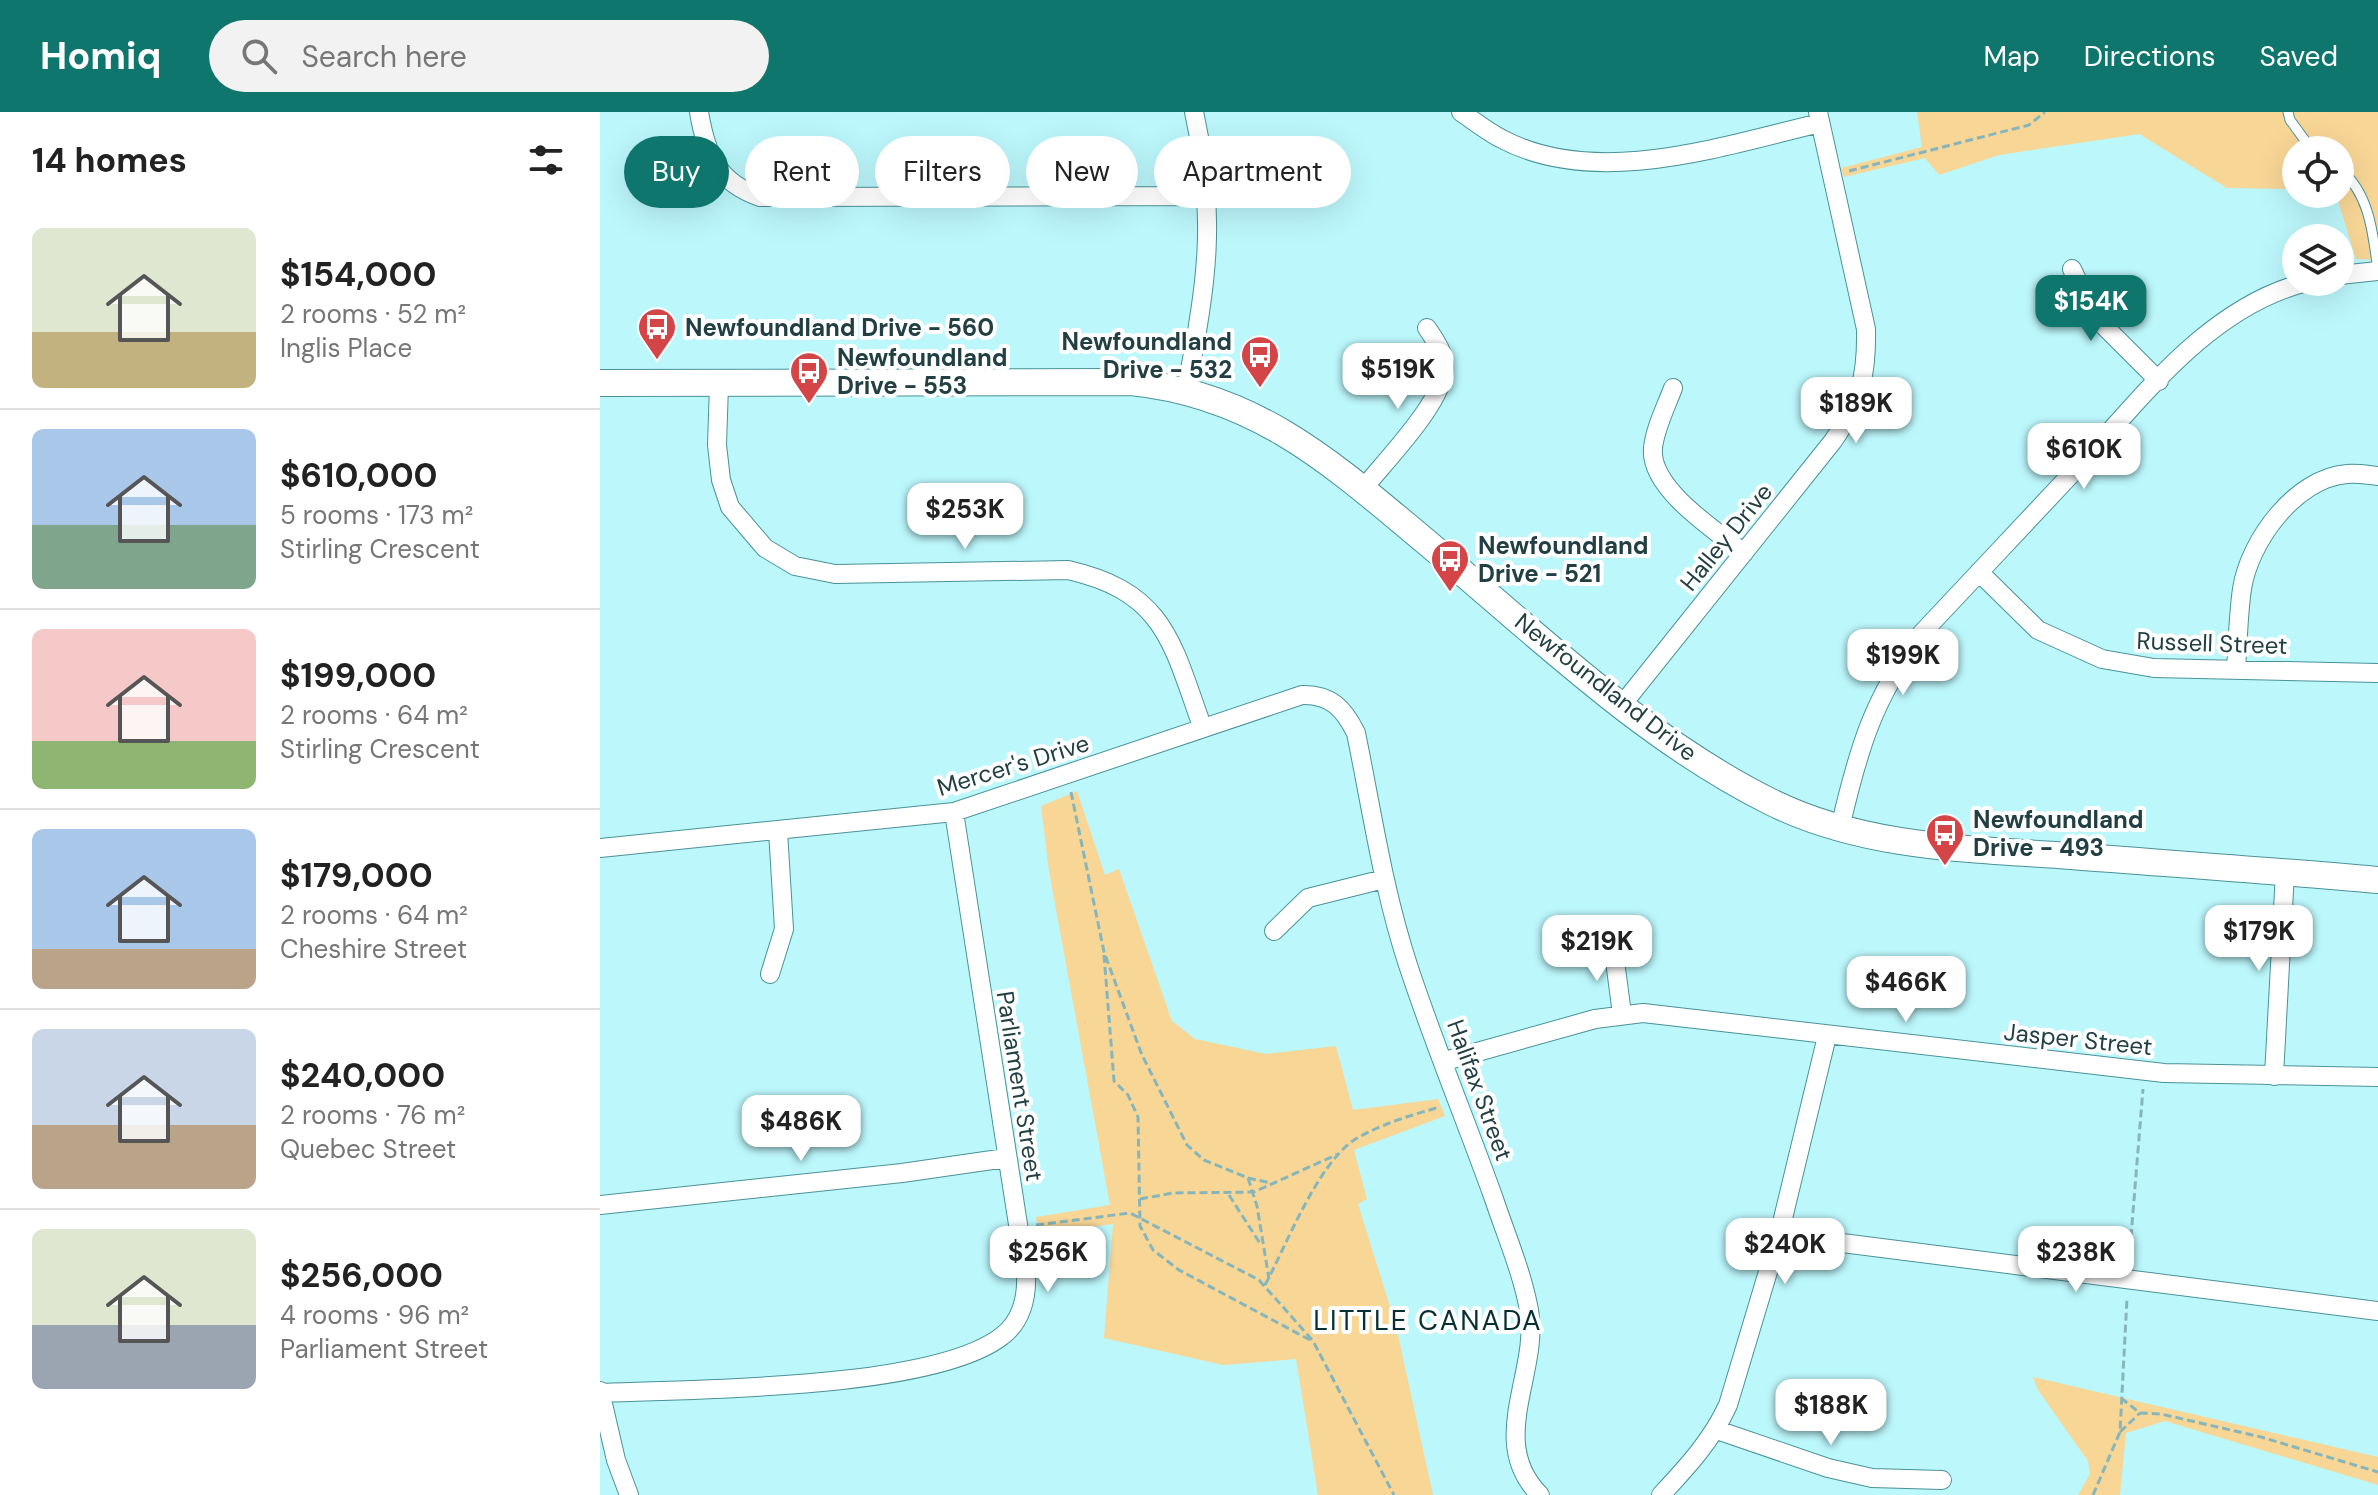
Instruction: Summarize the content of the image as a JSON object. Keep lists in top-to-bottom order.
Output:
{
  "streets": {
    "street": [
      "Halley Drive",
      "Russell Street",
      "Newfoundland Drive",
      "Mercer's Drive",
      "Jasper Street",
      "Parliament Street",
      "Halifax Street"
    ]
  },
  "crossings": [
    ["Halley Drive", "Newfoundland Drive"],
    ["Mercer's Drive", "Parliament Street"],
    ["Mercer's Drive", "Halifax Street"],
    ["Jasper Street", "Halifax Street"]
  ],
  "districts": ["LITTLE CANADA"],
  "places": {
    "bus stop": [
      "Newfoundland Drive - 560",
      "Newfoundland Drive - 532",
      "Newfoundland Drive - 553",
      "Newfoundland Drive - 521",
      "Newfoundland Drive - 493"
    ]
  },
  "page": {
    "header": "Homiq",
    "search": "Search here",
    "nav": ["Map", "Directions", "Saved"],
    "heading": "14 homes",
    "chip": [
      "Buy",
      "Rent",
      "Filters",
      "New",
      "Apartment"
    ],
    "list": [
      {
        "name": "$154,000",
        "note": "2 rooms · 52 m² · Inglis Place"
      },
      {
        "name": "$610,000",
        "note": "5 rooms · 173 m² · Stirling Crescent"
      },
      {
        "name": "$199,000",
        "note": "2 rooms · 64 m² · Stirling Crescent"
      },
      {
        "name": "$179,000",
        "note": "2 rooms · 64 m² · Cheshire Street"
      },
      {
        "name": "$240,000",
        "note": "2 rooms · 76 m² · Quebec Street"
      },
      {
        "name": "$256,000",
        "note": "4 rooms · 96 m² · Parliament Street"
      }
    ],
    "price": [
      "$154K",
      "$519K",
      "$189K",
      "$610K",
      "$253K",
      "$199K",
      "$179K",
      "$219K",
      "$466K",
      "$486K",
      "$240K",
      "$256K",
      "$238K",
      "$188K"
    ]
  }
}
